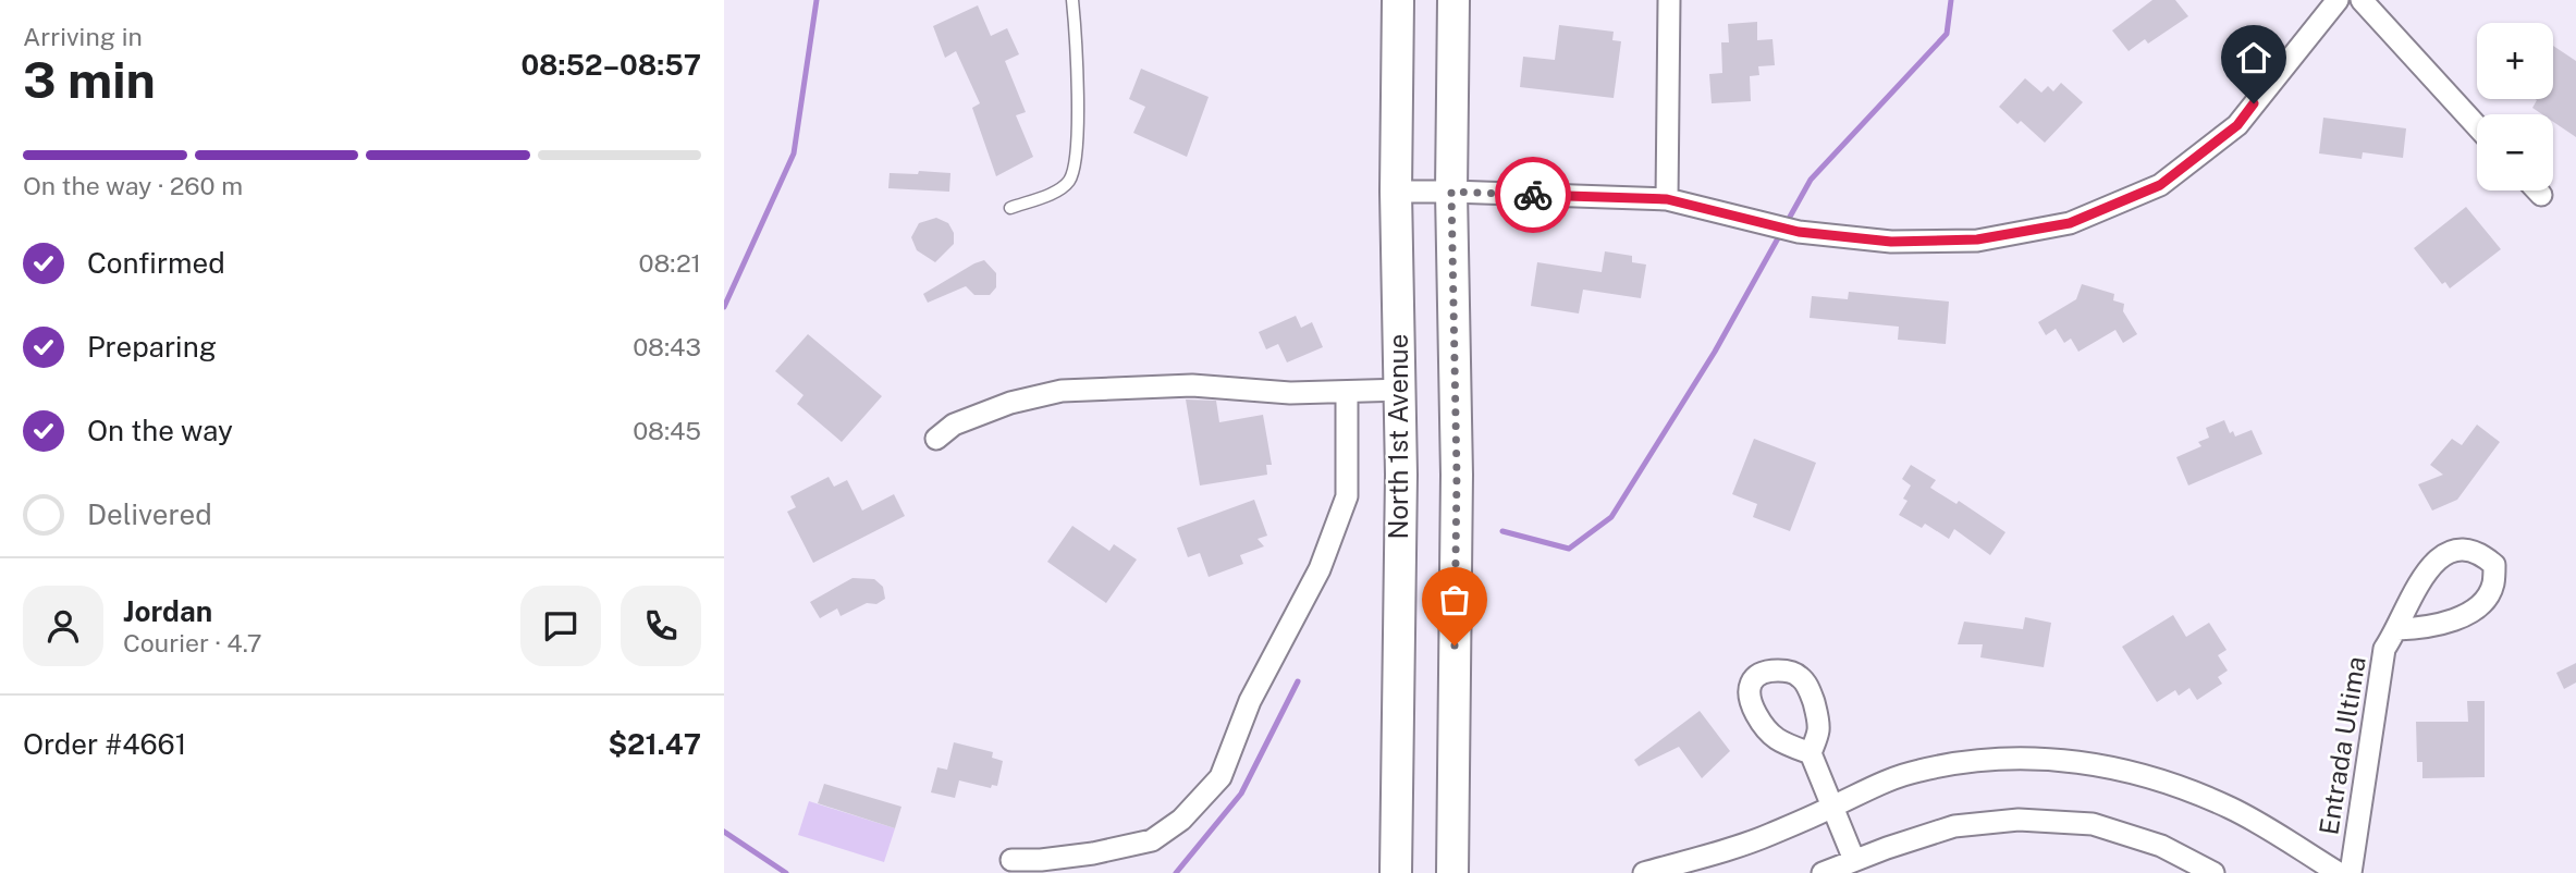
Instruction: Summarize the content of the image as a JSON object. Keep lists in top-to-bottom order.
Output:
{
  "streets": {
    "main road": ["North 1st Avenue"],
    "street": ["Entrada Ultima"]
  },
  "page": {
    "heading": ["3 min", "Arriving in", "08:52–08:57"],
    "panel": [
      "Jordan",
      "Courier · 4.7",
      "Order #4661",
      "$21.47"
    ],
    "map_buttons": ["+", "−"],
    "bar": "On the way · 260 m",
    "list": [
      ["Confirmed", "08:21"],
      ["Preparing", "08:43"],
      ["On the way", "08:45"],
      "Delivered"
    ]
  }
}
